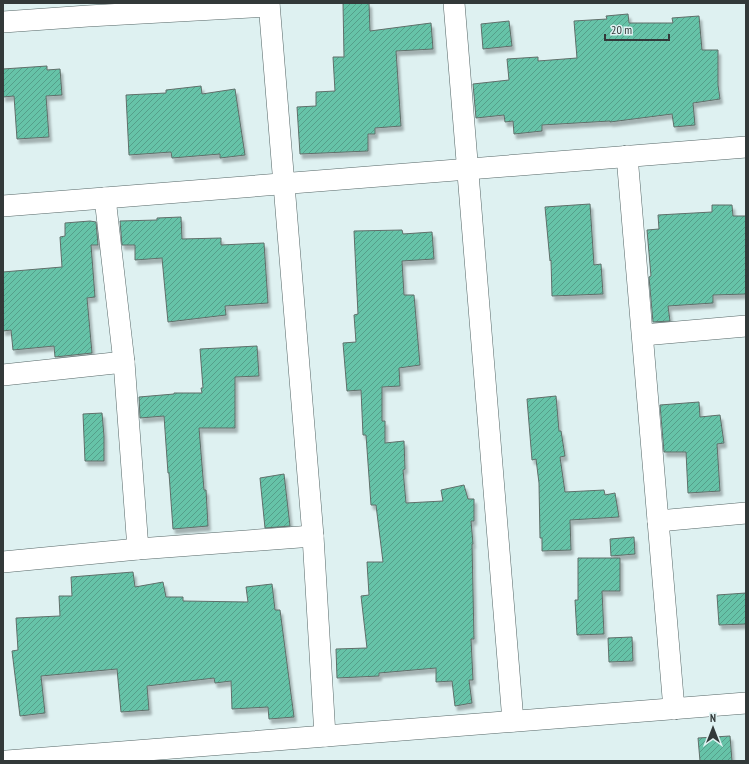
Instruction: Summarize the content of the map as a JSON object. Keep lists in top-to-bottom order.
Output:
{
  "scale_bar": "20 m",
  "north": "top"
}
